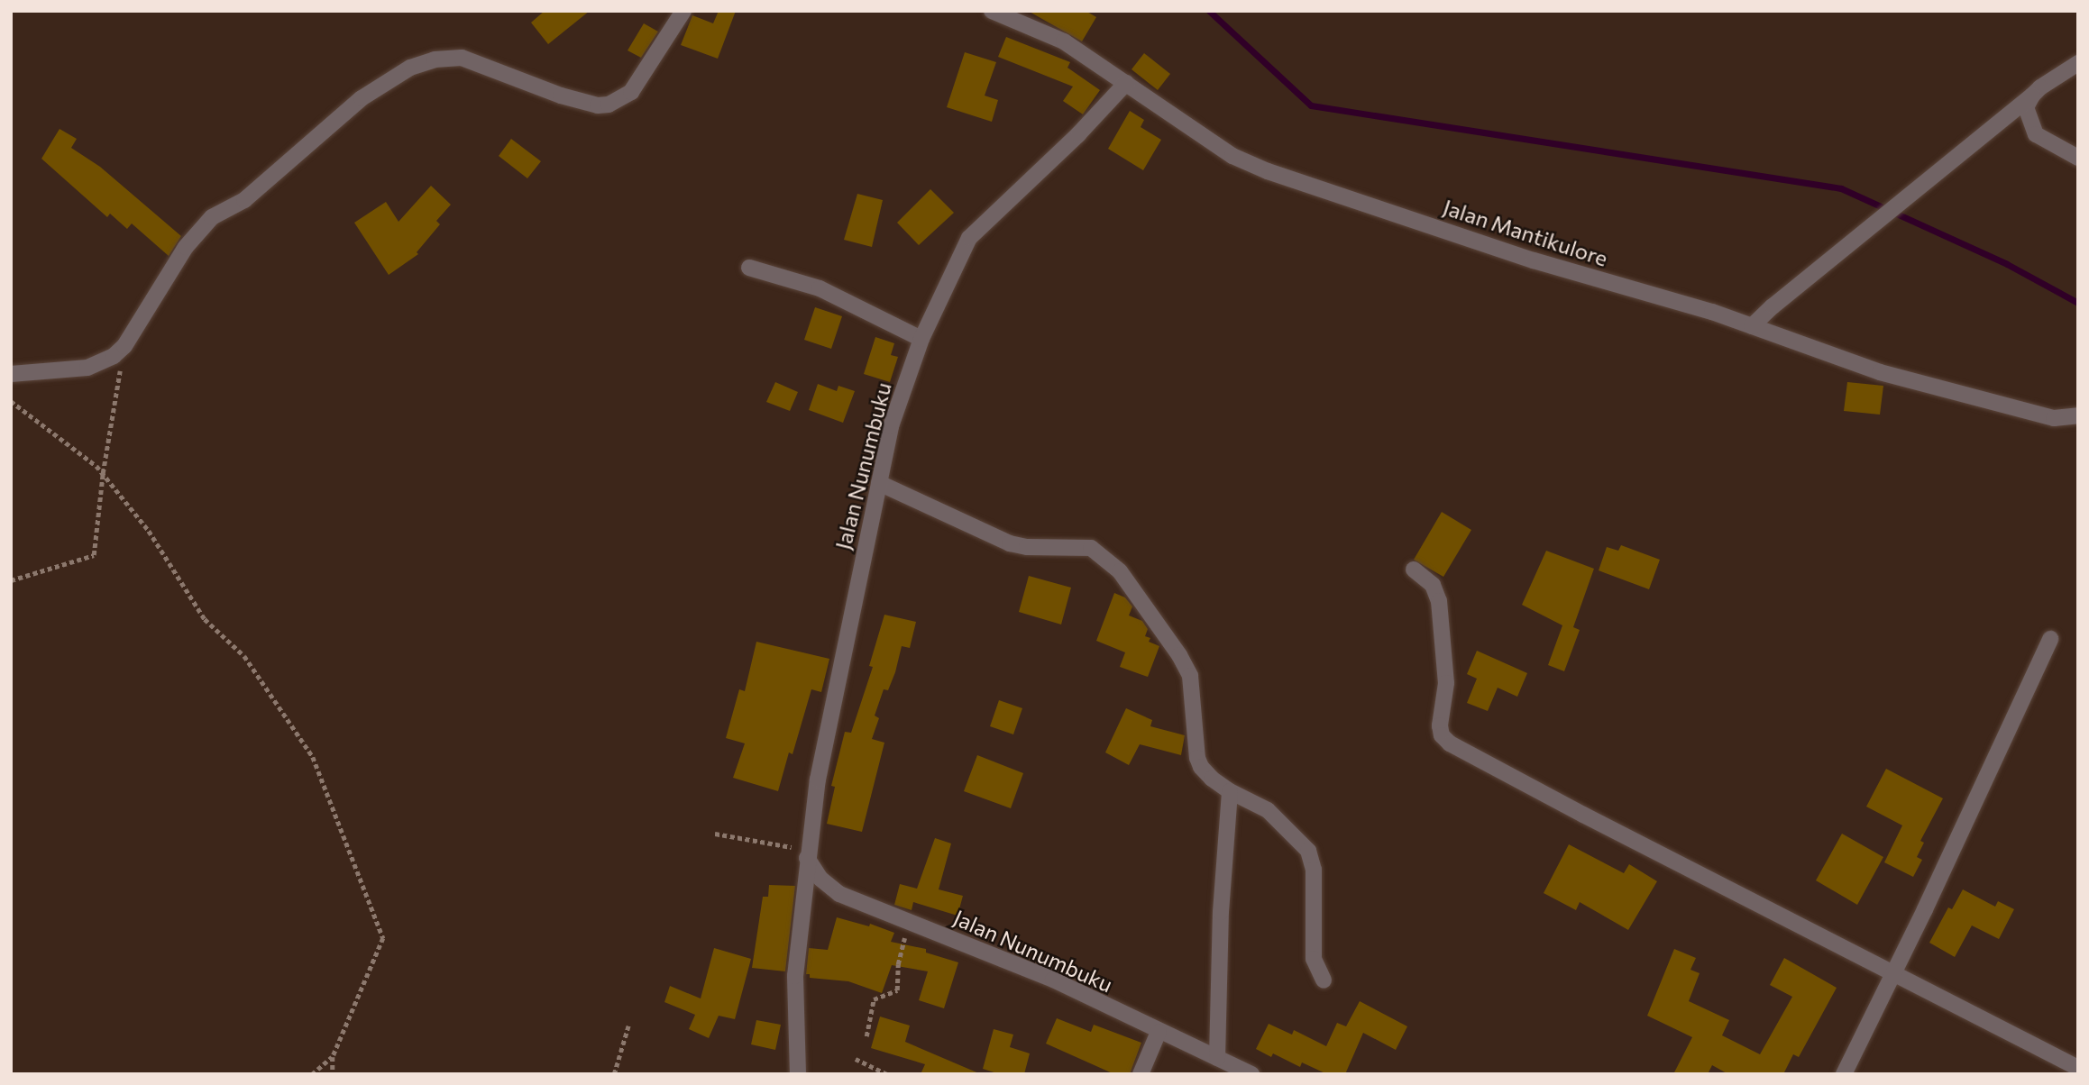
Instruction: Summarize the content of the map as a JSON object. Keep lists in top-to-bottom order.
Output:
{
  "streets": {
    "street": ["Jalan Mantikulore", "Jalan Nunumbuku"]
  },
  "crossings": [
    ["Jalan Mantikulore", "Jalan Nunumbuku"]
  ]
}
